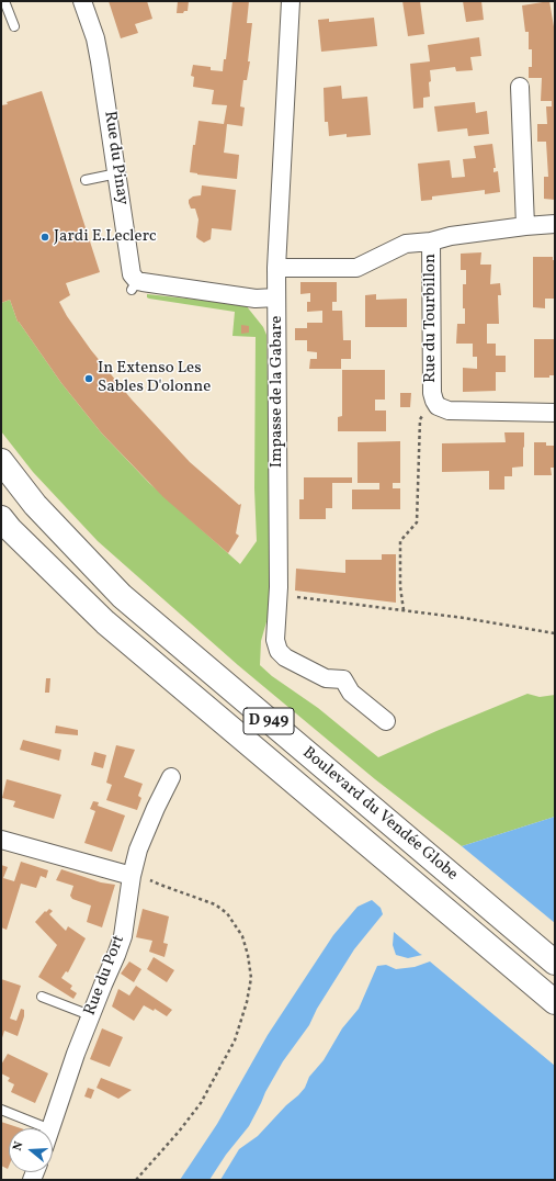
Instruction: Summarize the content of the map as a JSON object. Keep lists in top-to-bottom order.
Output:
{
  "streets": {
    "main road": ["D 949", "Boulevard du Vendée Globe"],
    "street": [
      "Rue du Pinay",
      "Rue du Tourbillon",
      "Impasse de la Gabare",
      "Rue du Port"
    ]
  },
  "crossings": [
    ["Rue du Pinay", "Impasse de la Gabare"],
    ["Rue du Tourbillon", "Impasse de la Gabare"]
  ],
  "places": ["Jardi E.Leclerc", "In Extenso Les Sables D'olonne"],
  "north": "left"
}
